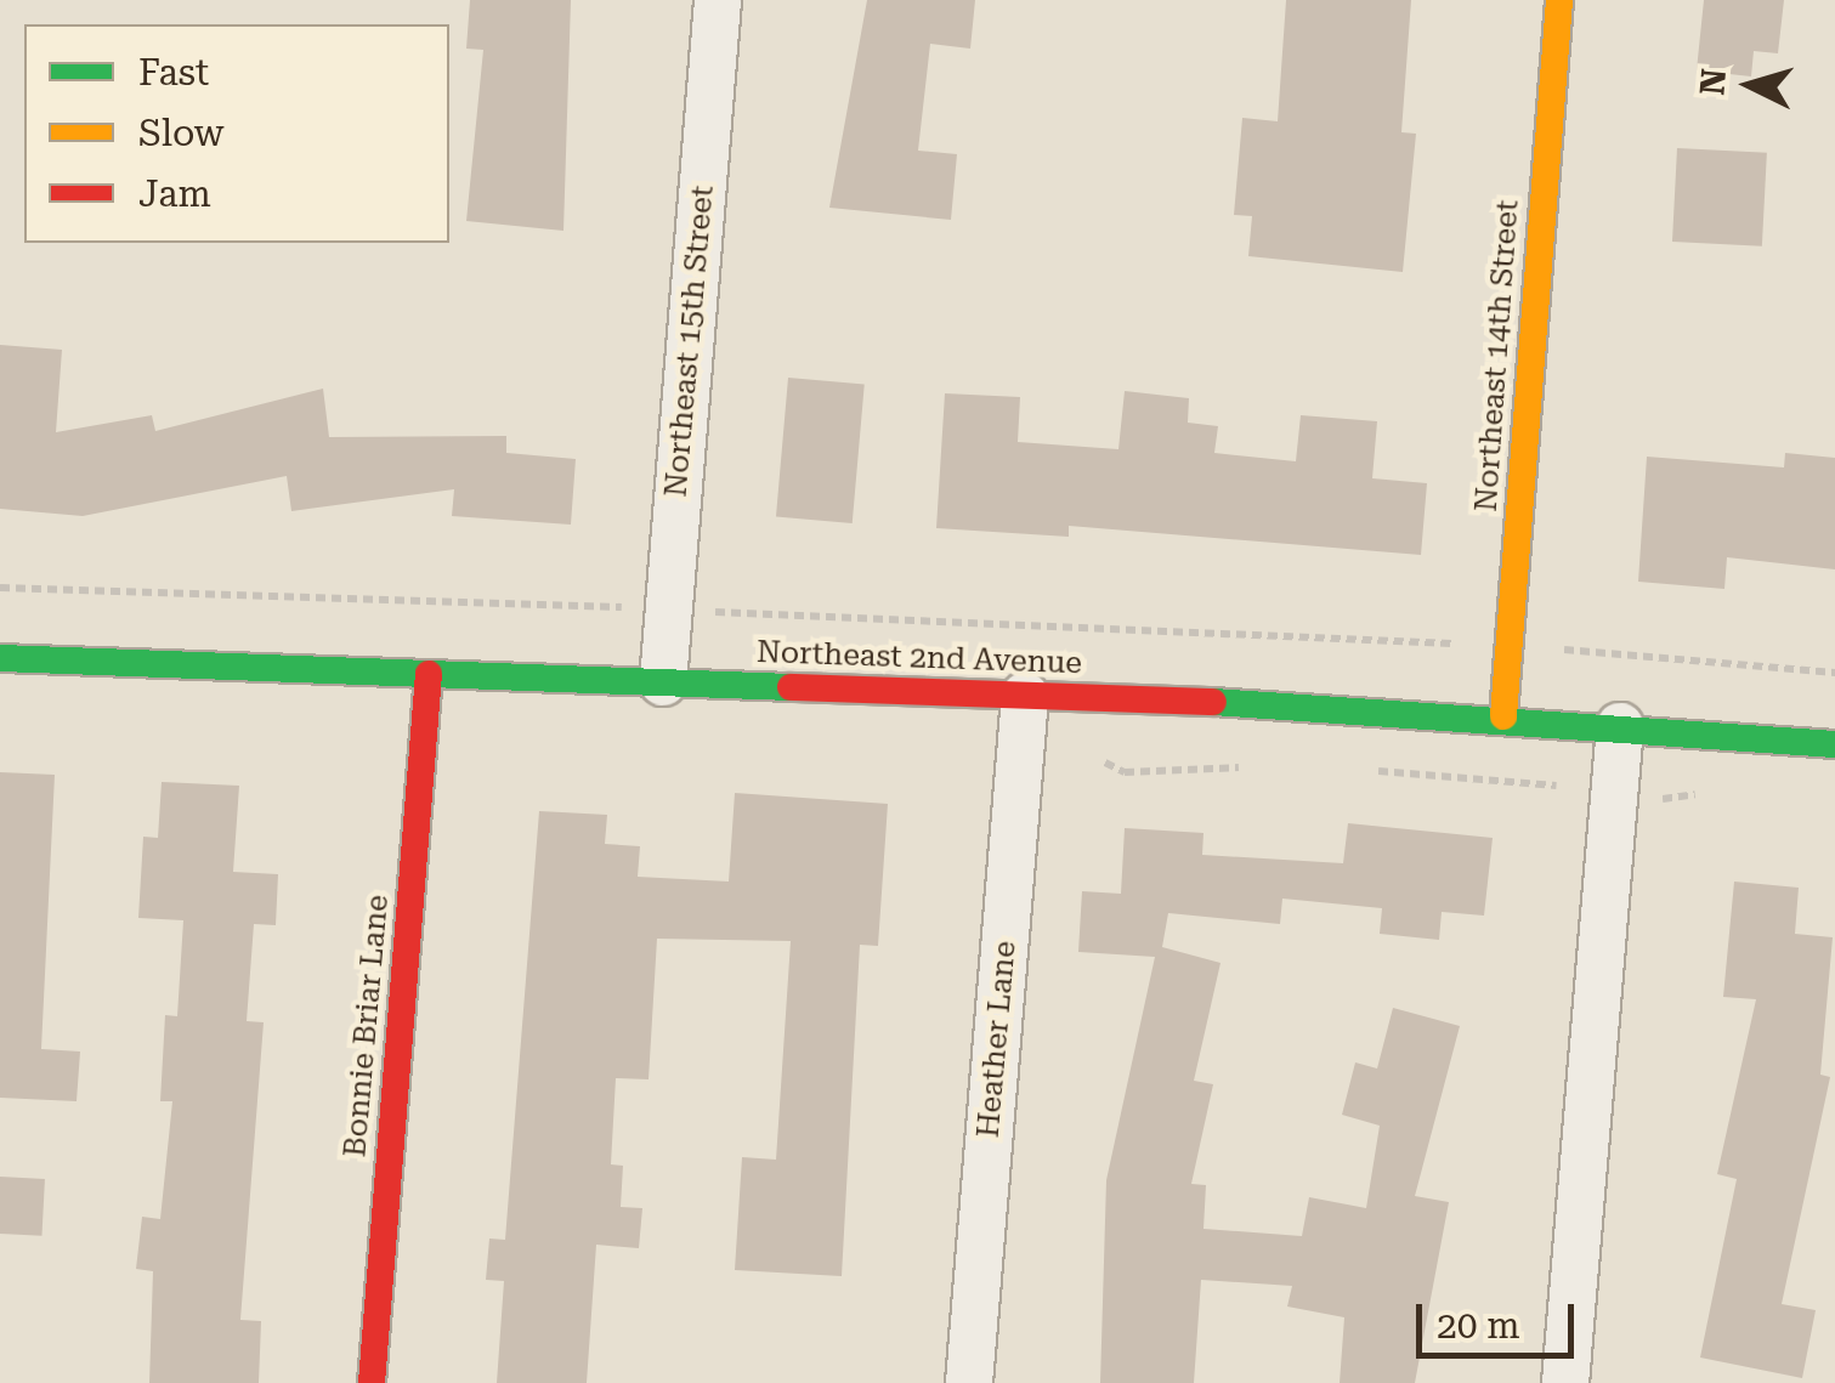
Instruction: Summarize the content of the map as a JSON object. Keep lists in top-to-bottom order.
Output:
{
  "streets": {
    "street": [
      "Northeast 15th Street",
      "Northeast 14th Street",
      "Northeast 2nd Avenue",
      "Bonnie Briar Lane",
      "Heather Lane"
    ]
  },
  "crossings": [
    ["Northeast 15th Street", "Northeast 2nd Avenue"],
    ["Northeast 14th Street", "Northeast 2nd Avenue"],
    ["Northeast 2nd Avenue", "Bonnie Briar Lane"],
    ["Northeast 2nd Avenue", "Heather Lane"]
  ],
  "legend": ["Fast", "Slow", "Jam"],
  "scale_bar": "20 m",
  "north": "left"
}
